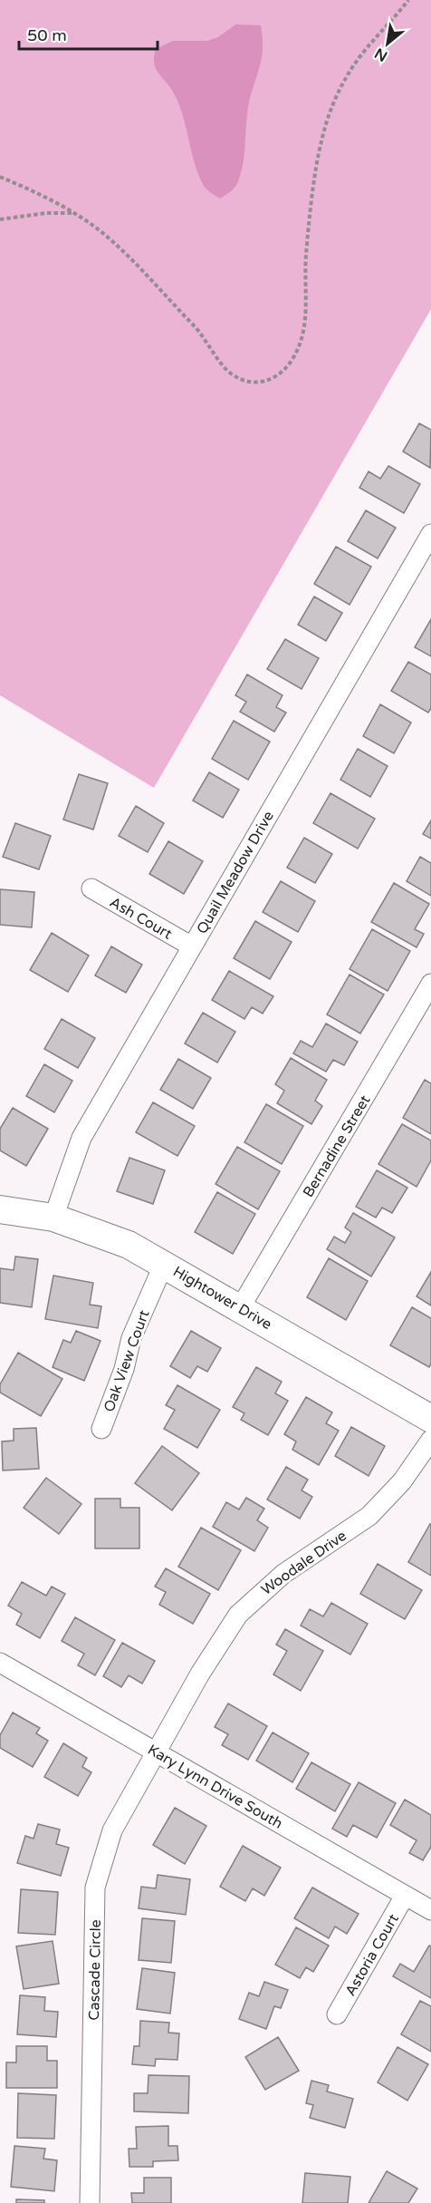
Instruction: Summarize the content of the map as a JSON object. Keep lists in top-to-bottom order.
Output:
{
  "streets": {
    "main road": ["Hightower Drive"],
    "street": [
      "Quail Meadow Drive",
      "Ash Court",
      "Bernadine Street",
      "Oak View Court",
      "Woodale Drive",
      "Kary Lynn Drive South",
      "Astoria Court",
      "Cascade Circle"
    ]
  },
  "crossings": [
    ["Quail Meadow Drive", "Ash Court"],
    ["Quail Meadow Drive", "Hightower Drive"],
    ["Bernadine Street", "Hightower Drive"],
    ["Hightower Drive", "Oak View Court"],
    ["Woodale Drive", "Kary Lynn Drive South"],
    ["Woodale Drive", "Cascade Circle"],
    ["Kary Lynn Drive South", "Astoria Court"],
    ["Kary Lynn Drive South", "Cascade Circle"]
  ],
  "scale_bar": "50 m",
  "north": "bottom left"
}
